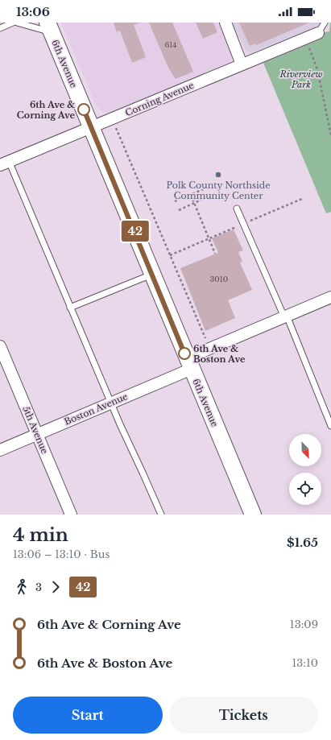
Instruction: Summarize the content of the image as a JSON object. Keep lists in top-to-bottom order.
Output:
{
  "streets": {
    "main road": ["6th Avenue"],
    "street": ["Corning Avenue", "Boston Avenue", "5th Avenue"]
  },
  "crossings": [
    ["6th Avenue", "Corning Avenue"],
    ["6th Avenue", "Boston Avenue"],
    ["Boston Avenue", "5th Avenue"]
  ],
  "parks": ["Riverview Park"],
  "places": ["6th Ave & Corning Ave", "Polk County Northside Community Center", "6th Ave & Boston Ave"],
  "lines": ["bus line 42"],
  "house_numbers": ["614", "3010"],
  "north": "bottom right",
  "page": {
    "status": "13:06",
    "on_map": "42",
    "heading": ["4 min", "13:06 – 13:10 · Bus", "$1.65"],
    "legs": ["3", "42"],
    "list": [
      {
        "name": "6th Ave & Corning Ave",
        "value": "13:09"
      },
      {
        "name": "6th Ave & Boston Ave",
        "value": "13:10"
      }
    ],
    "buttons": ["Start", "Tickets"]
  }
}
